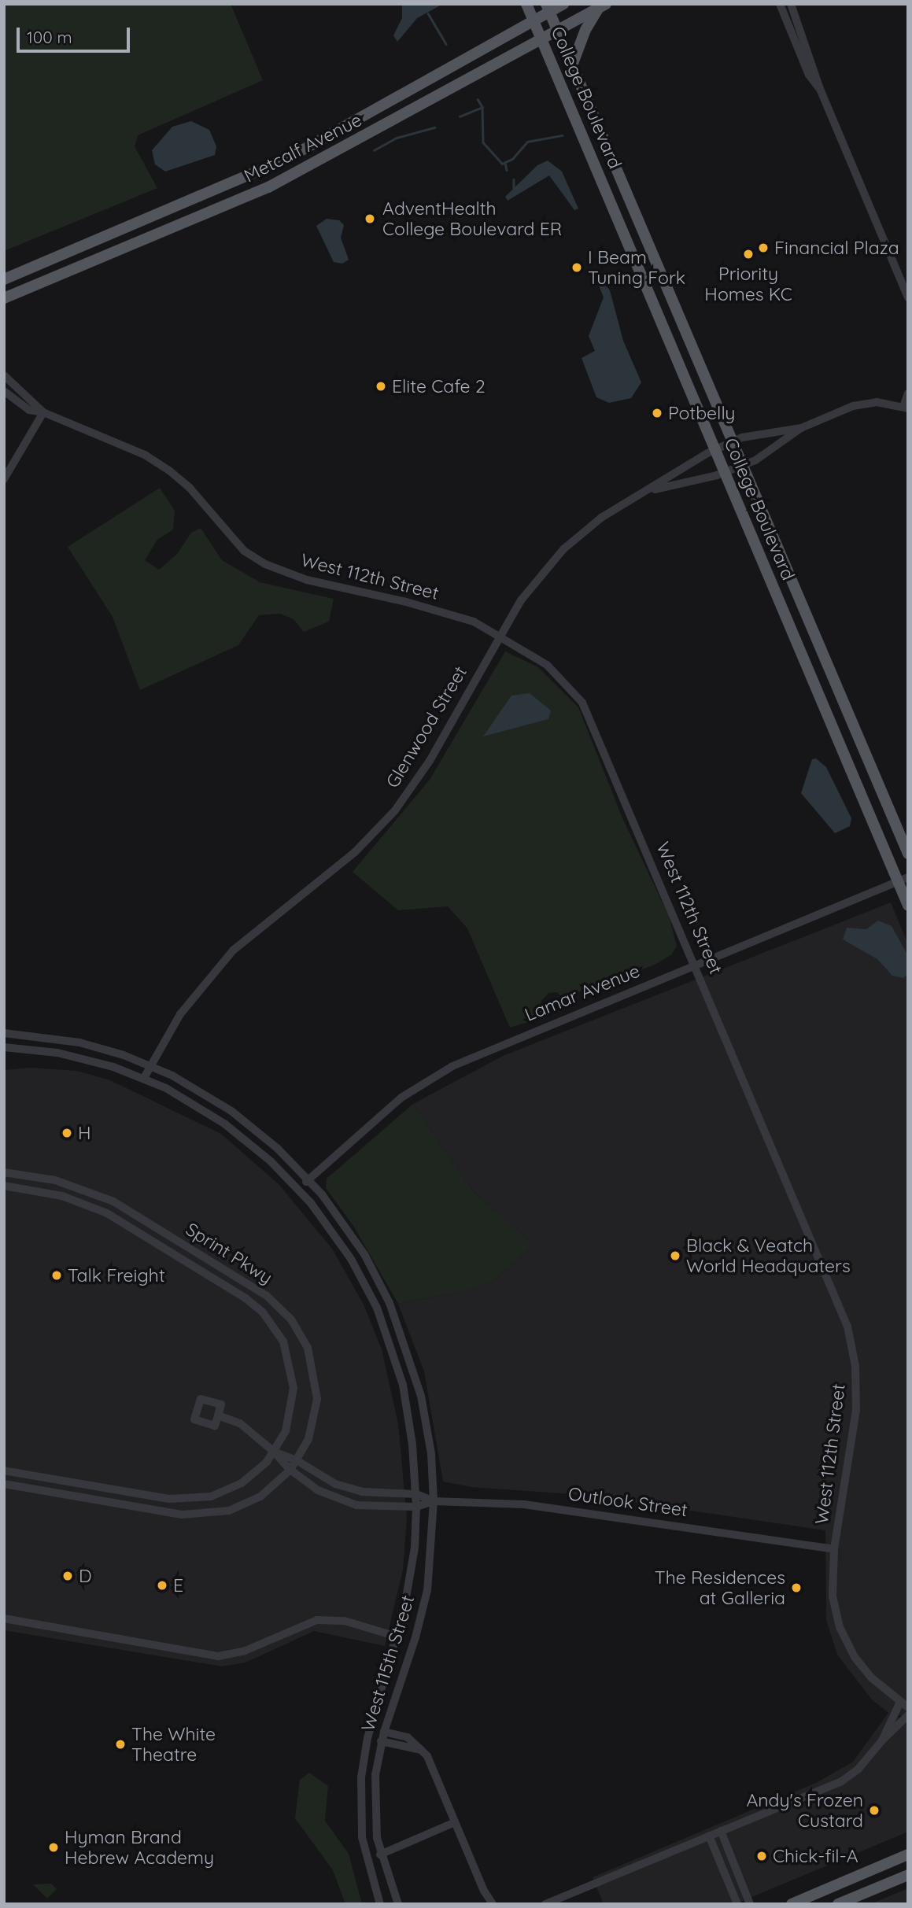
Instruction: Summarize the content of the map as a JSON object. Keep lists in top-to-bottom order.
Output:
{
  "streets": {
    "main road": ["College Boulevard", "Metcalf Avenue"],
    "street": [
      "West 112th Street",
      "Glenwood Street",
      "Lamar Avenue",
      "Sprint Pkwy",
      "Outlook Street",
      "West 115th Street"
    ]
  },
  "crossings": [
    ["College Boulevard", "Metcalf Avenue"],
    ["College Boulevard", "Glenwood Street"],
    ["College Boulevard", "Lamar Avenue"],
    ["West 112th Street", "Glenwood Street"],
    ["West 112th Street", "Lamar Avenue"],
    ["West 112th Street", "Outlook Street"],
    ["Glenwood Street", "West 115th Street"],
    ["Lamar Avenue", "West 115th Street"],
    ["Outlook Street", "West 115th Street"]
  ],
  "places": [
    "AdventHealth College Boulevard ER",
    "Financial Plaza",
    "Priority Homes KC",
    "I Beam Tuning Fork",
    "Elite Cafe 2",
    "Potbelly",
    "H",
    "Black & Veatch World Headquaters",
    "Talk Freight",
    "D",
    "E",
    "The Residences at Galleria",
    "The White Theatre",
    "Andy's Frozen Custard",
    "Hyman Brand Hebrew Academy",
    "Chick-fil-A"
  ],
  "scale_bar": "100 m"
}
